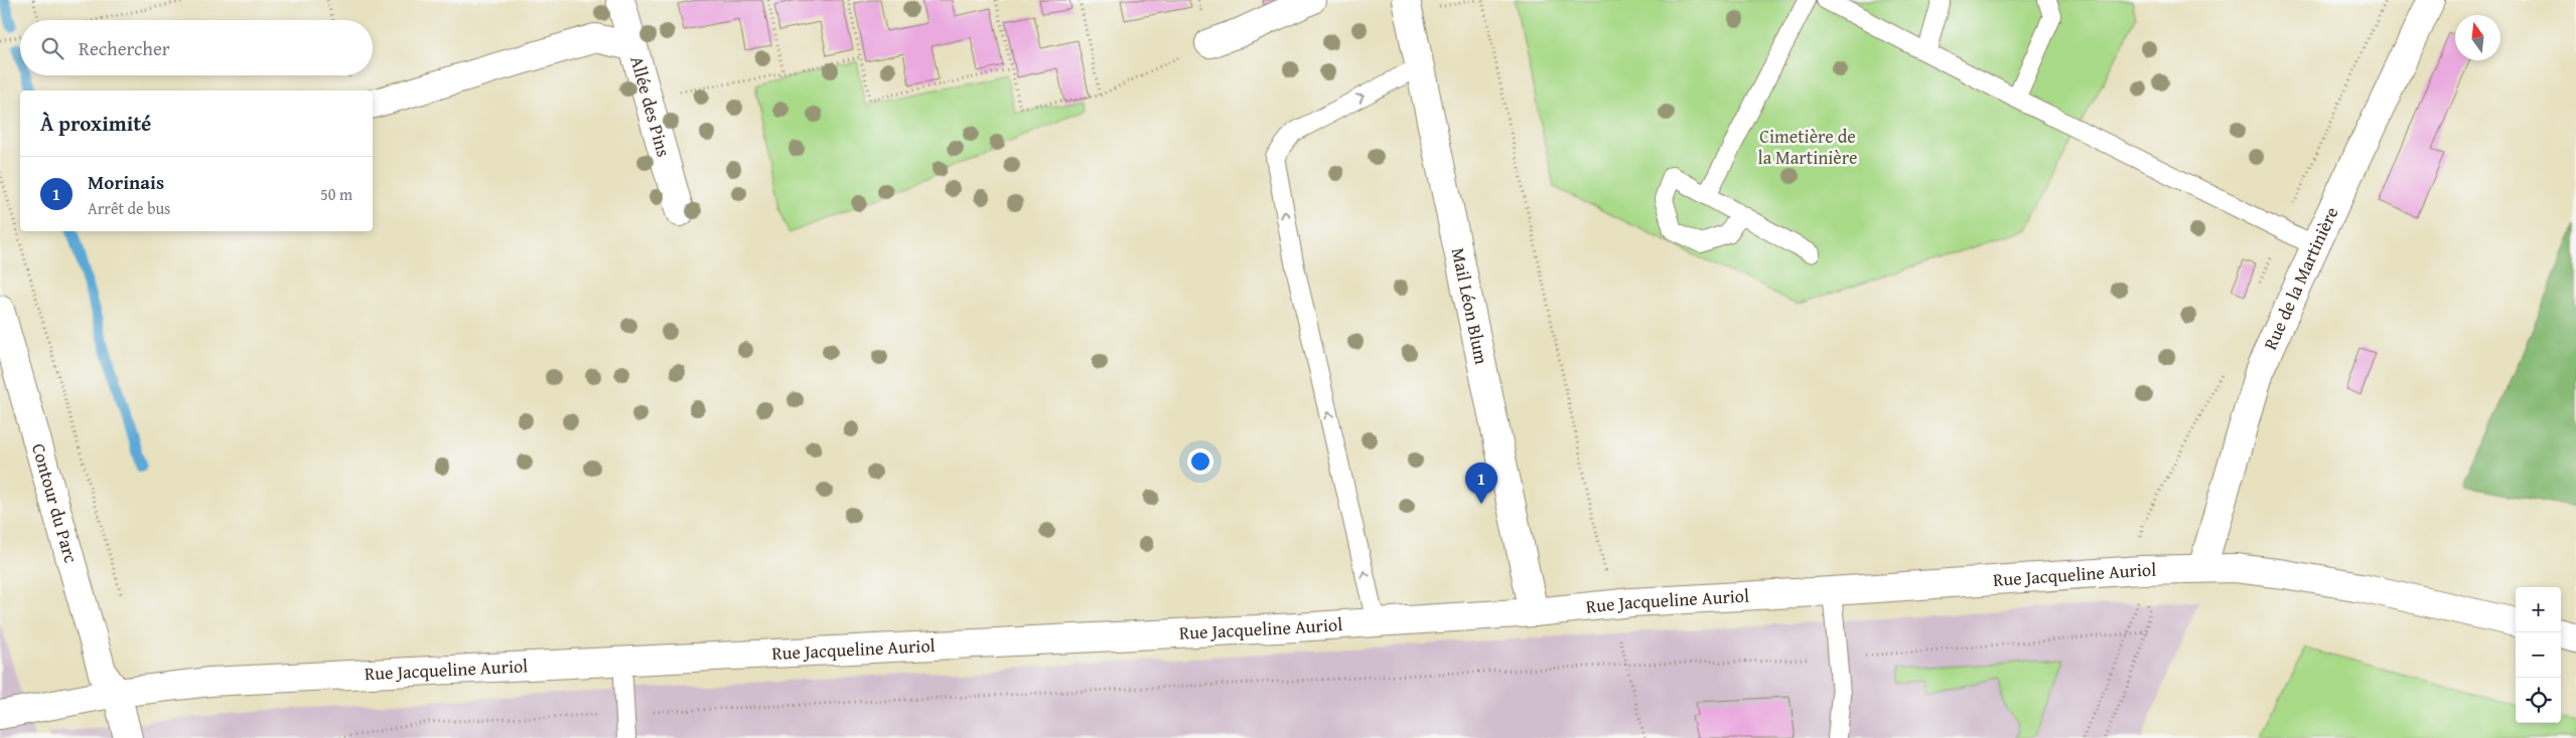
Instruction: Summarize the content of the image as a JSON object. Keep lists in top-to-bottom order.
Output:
{
  "streets": {
    "street": [
      "Allée des Pins",
      "Rue de la Martinière",
      "Mail Léon Blum",
      "Contour du Parc",
      "Rue Jacqueline Auriol"
    ]
  },
  "crossings": [
    ["Rue de la Martinière", "Rue Jacqueline Auriol"],
    ["Mail Léon Blum", "Rue Jacqueline Auriol"],
    ["Contour du Parc", "Rue Jacqueline Auriol"]
  ],
  "parks": ["Cimetière de la Martinière"],
  "north": "top",
  "page": {
    "search": "Rechercher",
    "heading": "À proximité",
    "list": [
      {
        "mark": "1",
        "name": "Morinais",
        "note": "Arrêt de bus",
        "value": "50 m"
      }
    ],
    "pins": "1",
    "map_buttons": ["+", "−"]
  }
}
